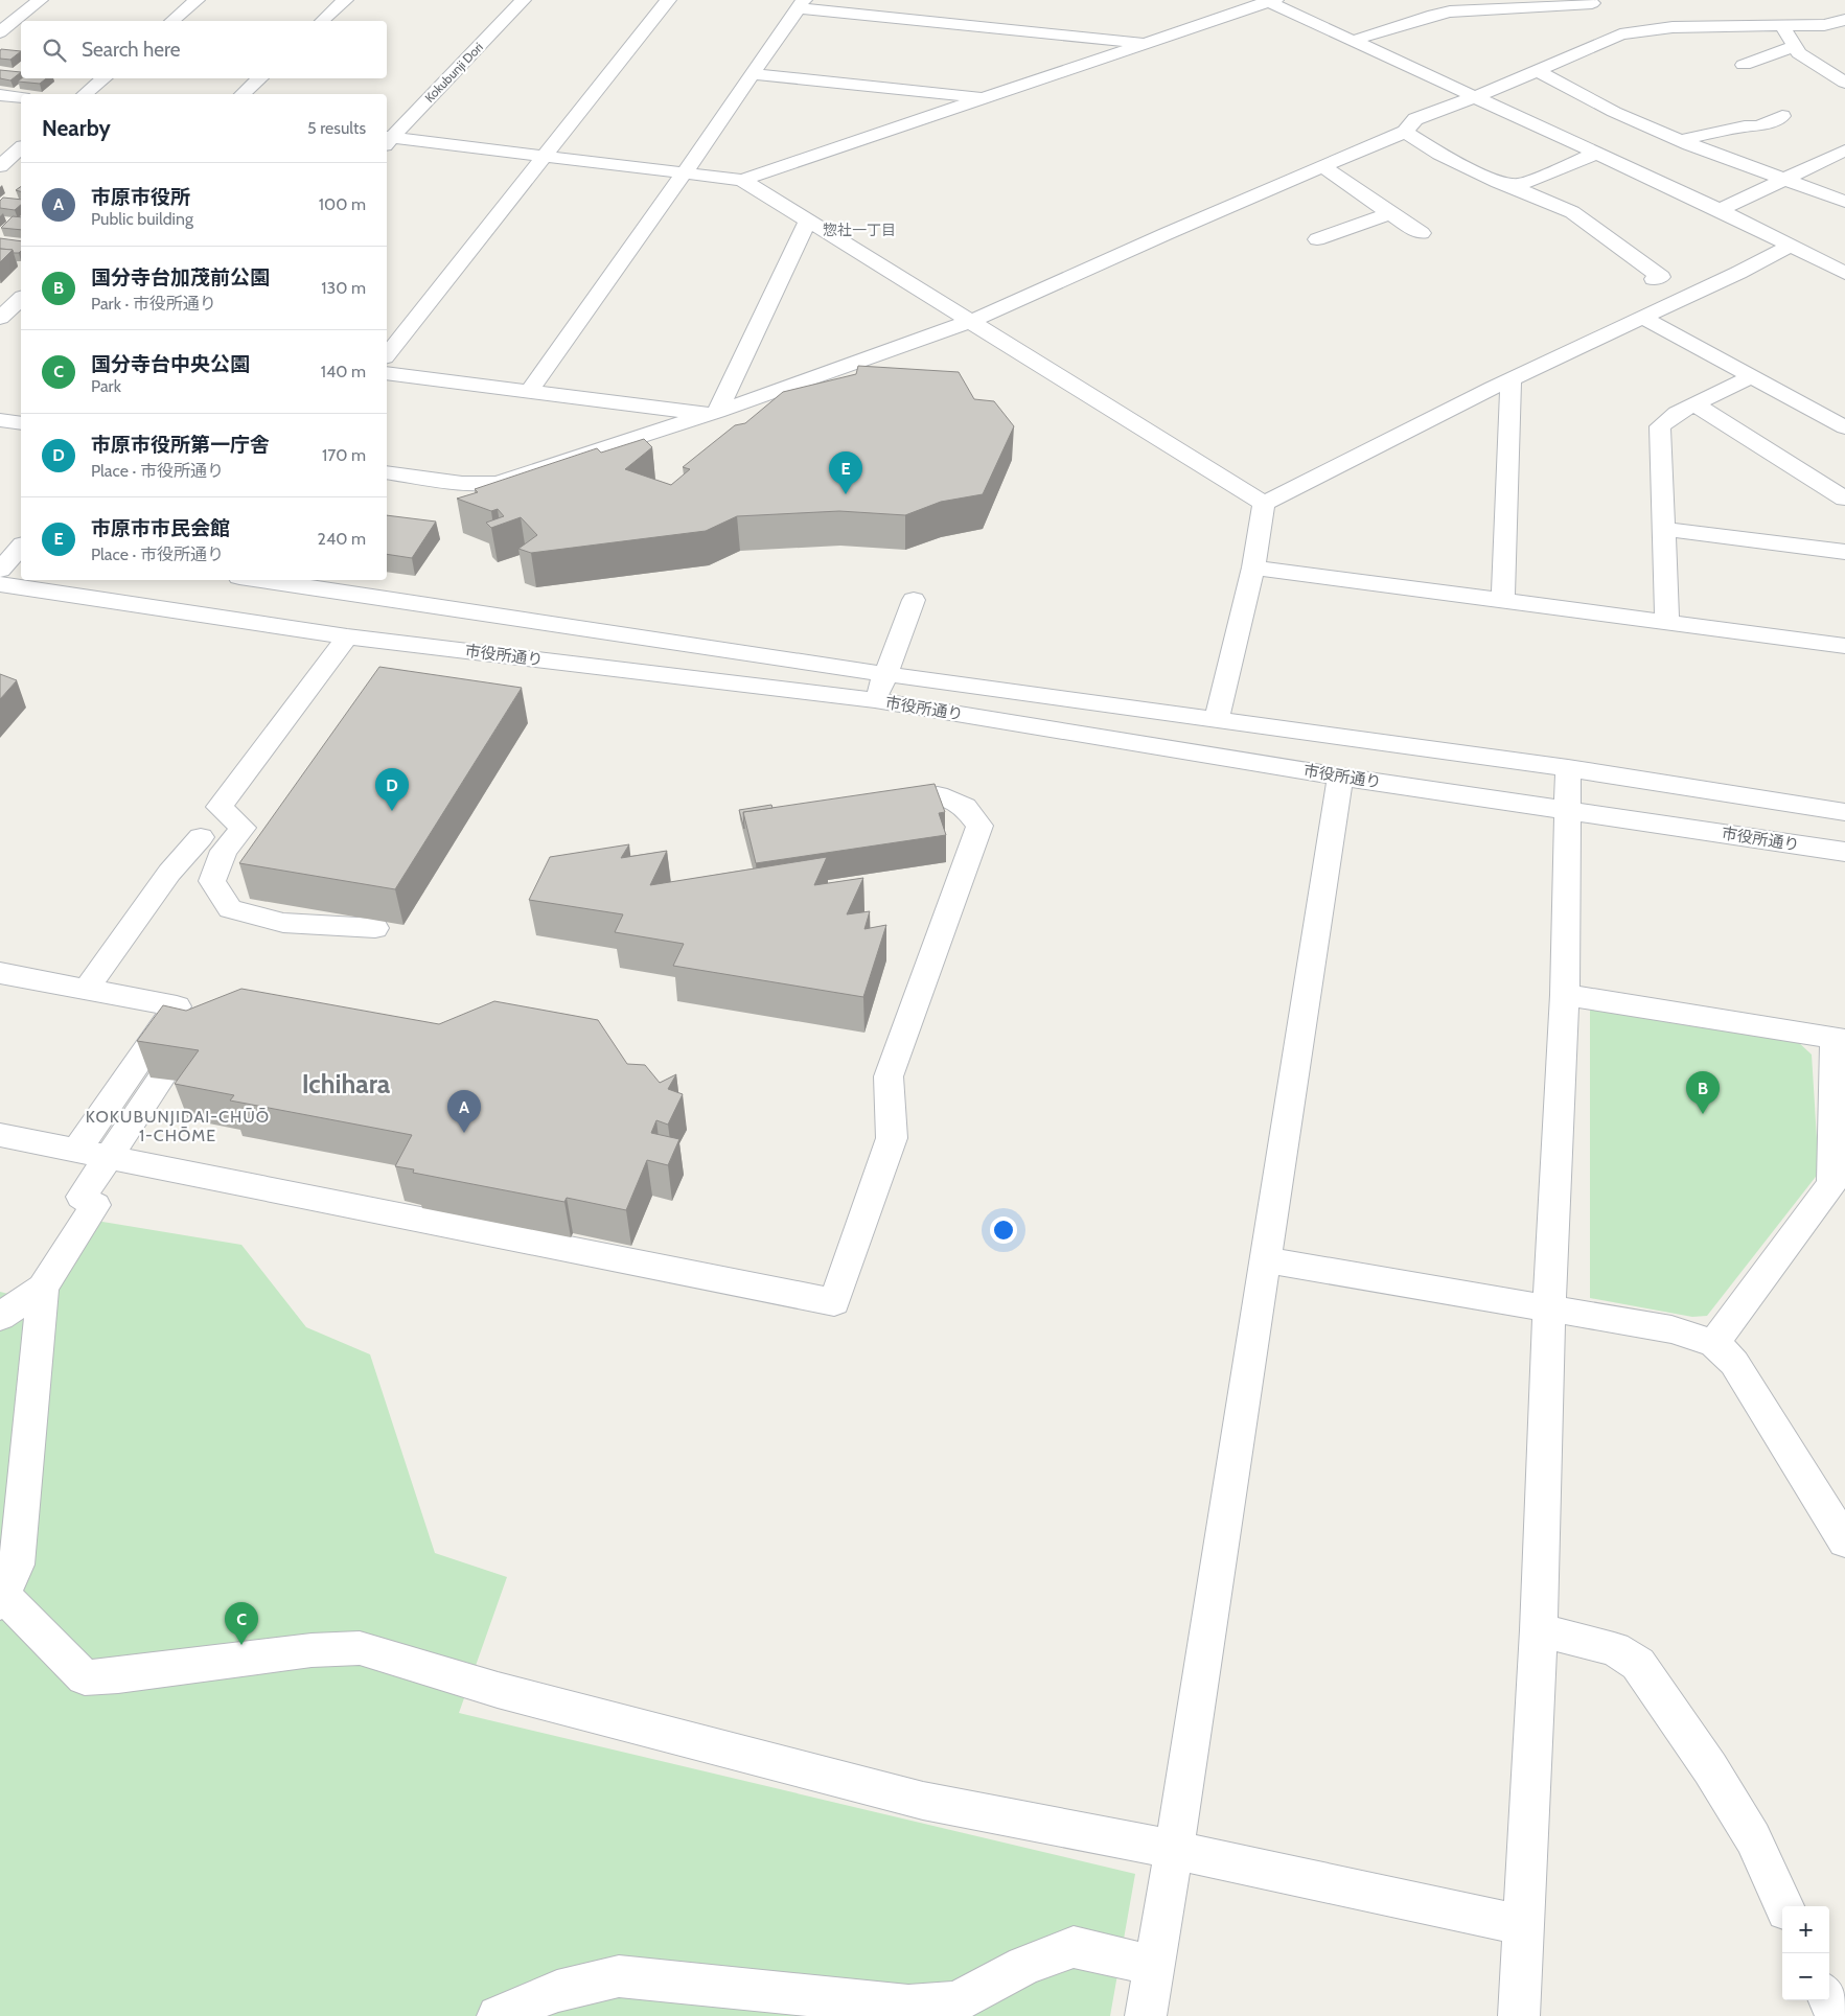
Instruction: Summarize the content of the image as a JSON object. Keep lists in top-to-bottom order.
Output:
{
  "streets": {
    "street": ["Kokubunji Dori", "市役所通り"]
  },
  "districts": ["惣社一丁目", "Ichihara", "KOKUBUNJIDAI-CHŪŌ 1-CHŌME"],
  "page": {
    "search": "Search here",
    "heading": ["Nearby", "5 results"],
    "list": [
      {
        "mark": "A",
        "name": "市原市役所",
        "note": "Public building",
        "value": "100 m"
      },
      {
        "mark": "B",
        "name": "国分寺台加茂前公園",
        "note": "Park · 市役所通り",
        "value": "130 m"
      },
      {
        "mark": "C",
        "name": "国分寺台中央公園",
        "note": "Park",
        "value": "140 m"
      },
      {
        "mark": "D",
        "name": "市原市役所第一庁舎",
        "note": "Place · 市役所通り",
        "value": "170 m"
      },
      {
        "mark": "E",
        "name": "市原市市民会館",
        "note": "Place · 市役所通り",
        "value": "240 m"
      }
    ],
    "pins": [
      "E",
      "D",
      "B",
      "A",
      "C"
    ],
    "map_buttons": ["+", "−"]
  }
}
